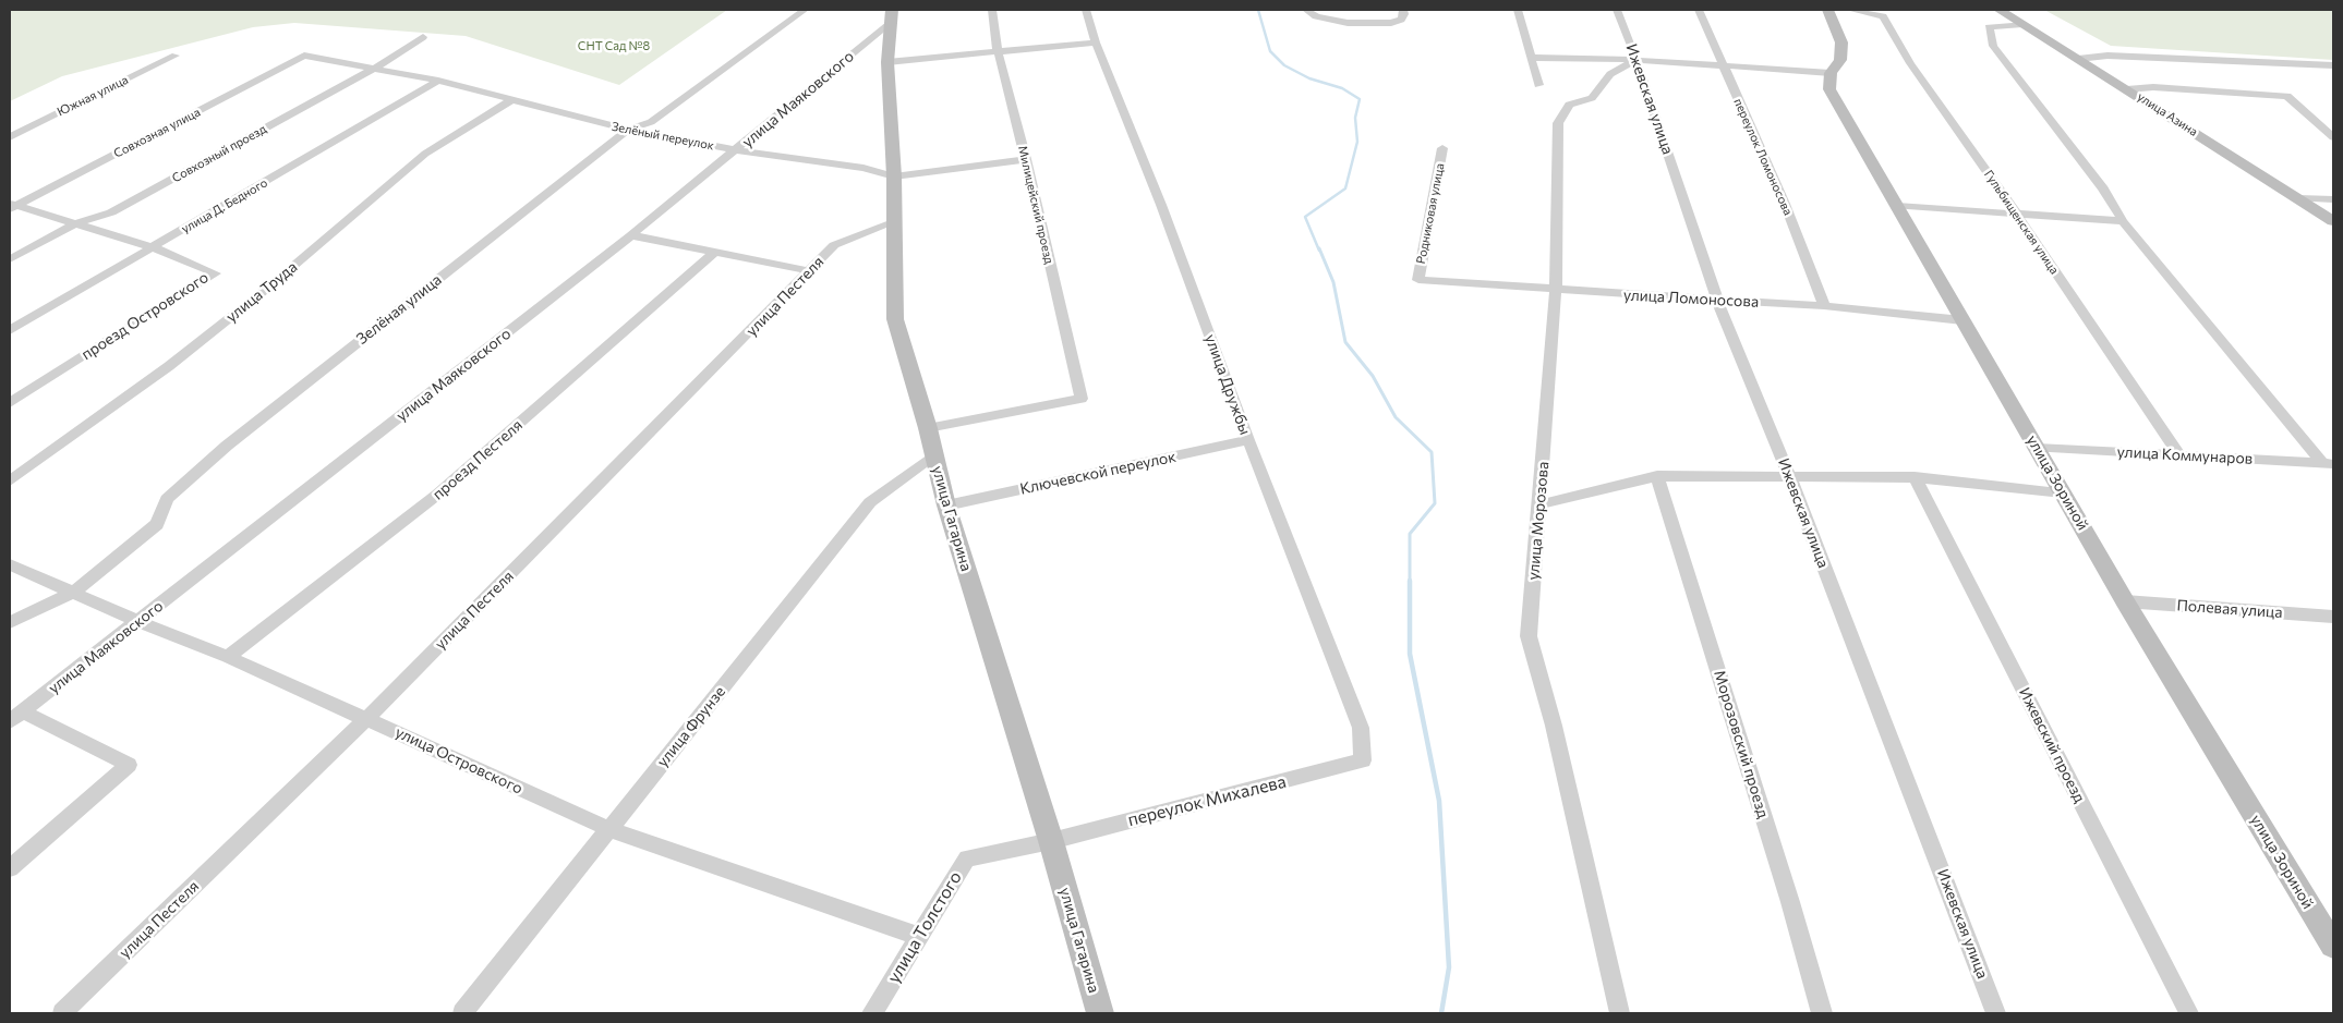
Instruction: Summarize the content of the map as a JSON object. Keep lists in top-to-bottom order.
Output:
{
  "streets": {
    "main road": ["улица Азина", "улица Зориной", "улица Гагарина"],
    "street": [
      "Южная улица",
      "улица Маяковского",
      "Ижевская улица",
      "Совхозная улица",
      "Зелёный переулок",
      "Совхозный проезд",
      "переулок Ломоносова",
      "Милицейский проезд",
      "улица Д. Бедного",
      "Родниковая улица",
      "Гульбищенская улица",
      "улица Труда",
      "улица Пестеля",
      "улица Ломоносова",
      "Зелёная улица",
      "проезд Островского",
      "улица Дружбы",
      "улица Коммунаров",
      "проезд Пестеля",
      "Ключевской переулок",
      "улица Морозова",
      "Полевая улица",
      "улица Фрунзе",
      "Морозовский проезд",
      "Ижевский проезд",
      "улица Островского",
      "переулок Михалева",
      "улица Толстого"
    ]
  },
  "crossings": [
    ["улица Маяковского", "Зелёный переулок"],
    ["улица Маяковского", "улица Гагарина"],
    ["улица Маяковского", "улица Островского"],
    ["Ижевская улица", "улица Ломоносова"],
    ["Ижевская улица", "улица Морозова"],
    ["Совхозная улица", "Зелёный переулок"],
    ["Совхозная улица", "проезд Островского"],
    ["Зелёный переулок", "Совхозный проезд"],
    ["Зелёный переулок", "Милицейский проезд"],
    ["Зелёный переулок", "улица Д. Бедного"],
    ["Зелёный переулок", "улица Труда"],
    ["Зелёный переулок", "Зелёная улица"],
    ["Зелёный переулок", "улица Гагарина"],
    ["Совхозный проезд", "проезд Островского"],
    ["переулок Ломоносова", "улица Ломоносова"],
    ["Милицейский проезд", "улица Гагарина"],
    ["улица Д. Бедного", "проезд Островского"],
    ["Родниковая улица", "улица Ломоносова"],
    ["Гульбищенская улица", "улица Коммунаров"],
    ["улица Пестеля", "улица Гагарина"],
    ["улица Пестеля", "улица Островского"],
    ["улица Ломоносова", "улица Зориной"],
    ["улица Ломоносова", "улица Морозова"],
    ["Зелёная улица", "улица Островского"],
    ["улица Дружбы", "Ключевской переулок"],
    ["улица Дружбы", "переулок Михалева"],
    ["улица Коммунаров", "улица Зориной"],
    ["проезд Пестеля", "улица Островского"],
    ["Ключевской переулок", "улица Гагарина"],
    ["улица Зориной", "Полевая улица"],
    ["улица Гагарина", "улица Фрунзе"],
    ["улица Гагарина", "переулок Михалева"],
    ["улица Гагарина", "улица Толстого"],
    ["улица Фрунзе", "улица Островского"],
    ["улица Островского", "улица Толстого"],
    ["переулок Михалева", "улица Толстого"]
  ],
  "parks": ["СНТ Сад №8"]
}
